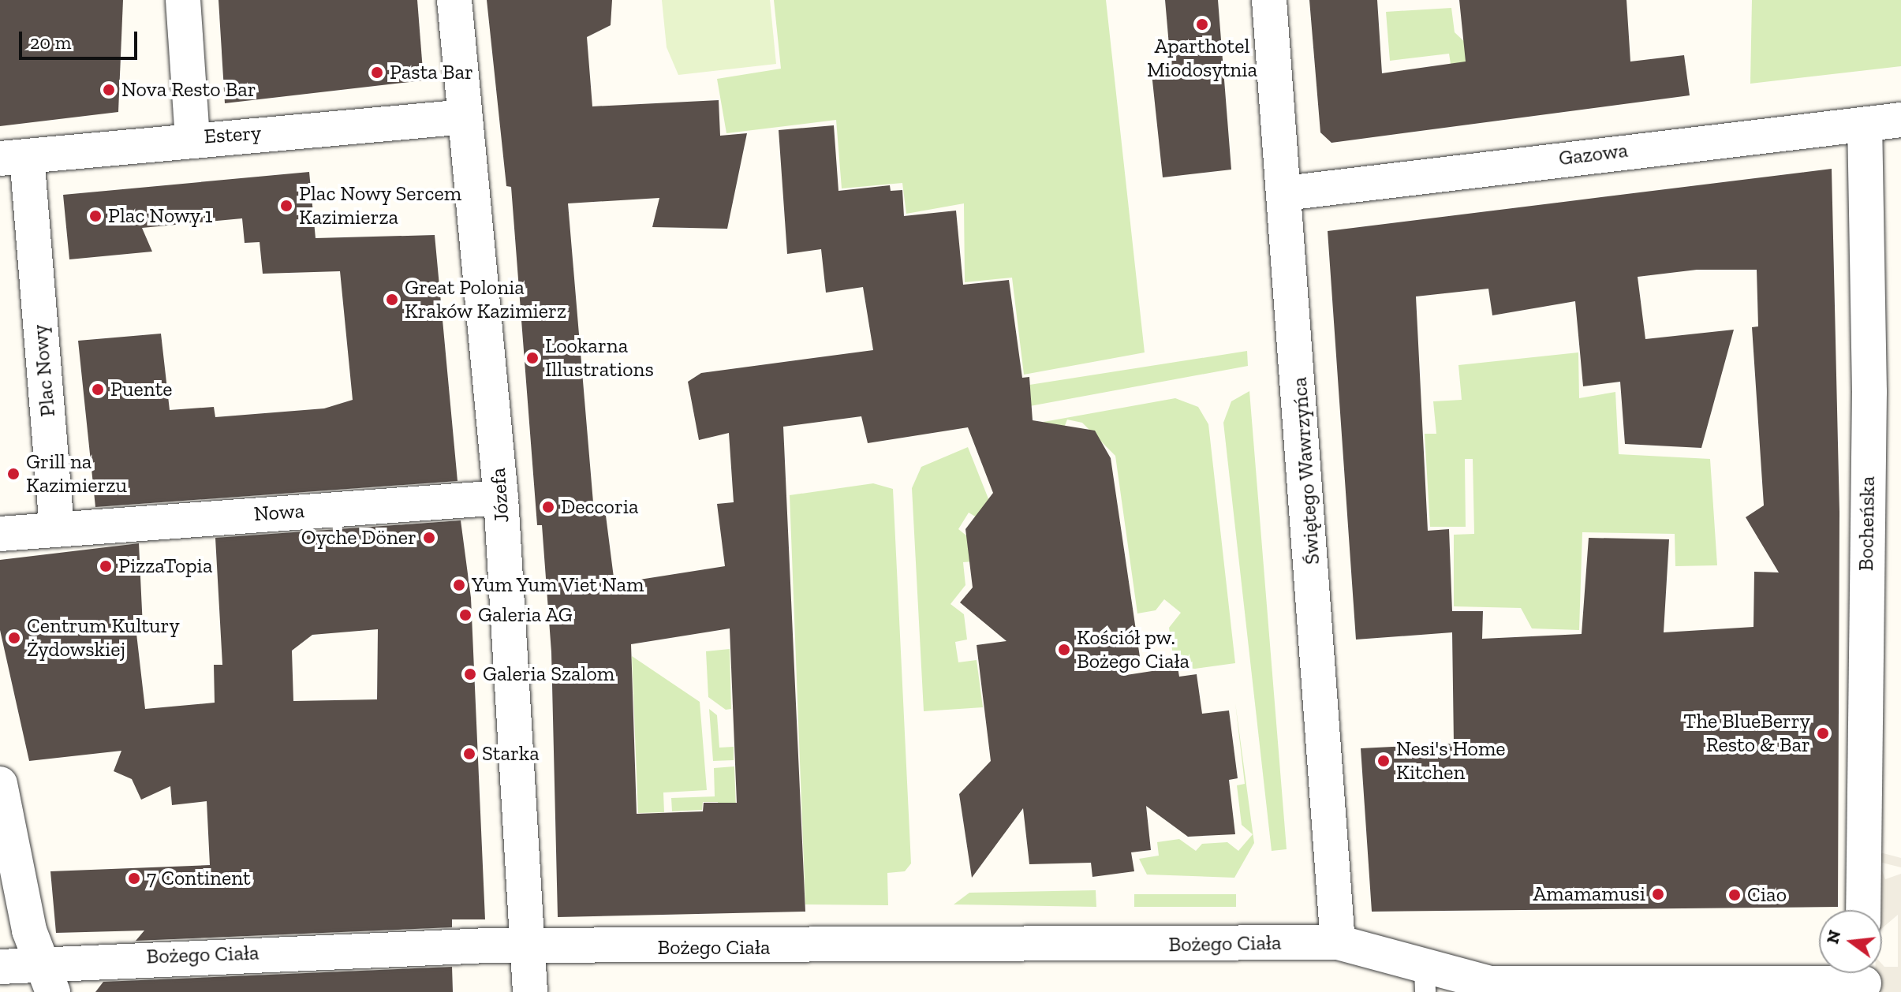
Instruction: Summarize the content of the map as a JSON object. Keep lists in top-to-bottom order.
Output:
{
  "streets": {
    "street": [
      "Estery",
      "Gazowa",
      "Plac Nowy",
      "Świętego Wawrzyńca",
      "Józefa",
      "Nowa",
      "Bocheńska",
      "Bożego Ciała"
    ]
  },
  "crossings": [
    ["Estery", "Plac Nowy"],
    ["Estery", "Józefa"],
    ["Gazowa", "Świętego Wawrzyńca"],
    ["Gazowa", "Bocheńska"],
    ["Plac Nowy", "Nowa"],
    ["Świętego Wawrzyńca", "Bożego Ciała"],
    ["Józefa", "Nowa"],
    ["Józefa", "Bożego Ciała"]
  ],
  "places": [
    "Aparthotel Miodosytnia",
    "Pasta Bar",
    "Nova Resto Bar",
    "Plac Nowy Sercem Kazimierza",
    "Plac Nowy 1",
    "Great Polonia Kraków Kazimierz",
    "Lookarna Illustrations",
    "Puente",
    "Grill na Kazimierzu",
    "Deccoria",
    "Oyche Döner",
    "PizzaTopia",
    "Yum Yum Viet Nam",
    "Galeria AG",
    "Centrum Kultury Żydowskiej",
    "Kościół pw. Bożego Ciała",
    "Galeria Szalom",
    "The BlueBerry Resto & Bar",
    "Starka",
    "Nesi's Home Kitchen",
    "7 Continent",
    "Amamamusi",
    "Ciao"
  ],
  "scale_bar": "20 m",
  "north": "left"
}
